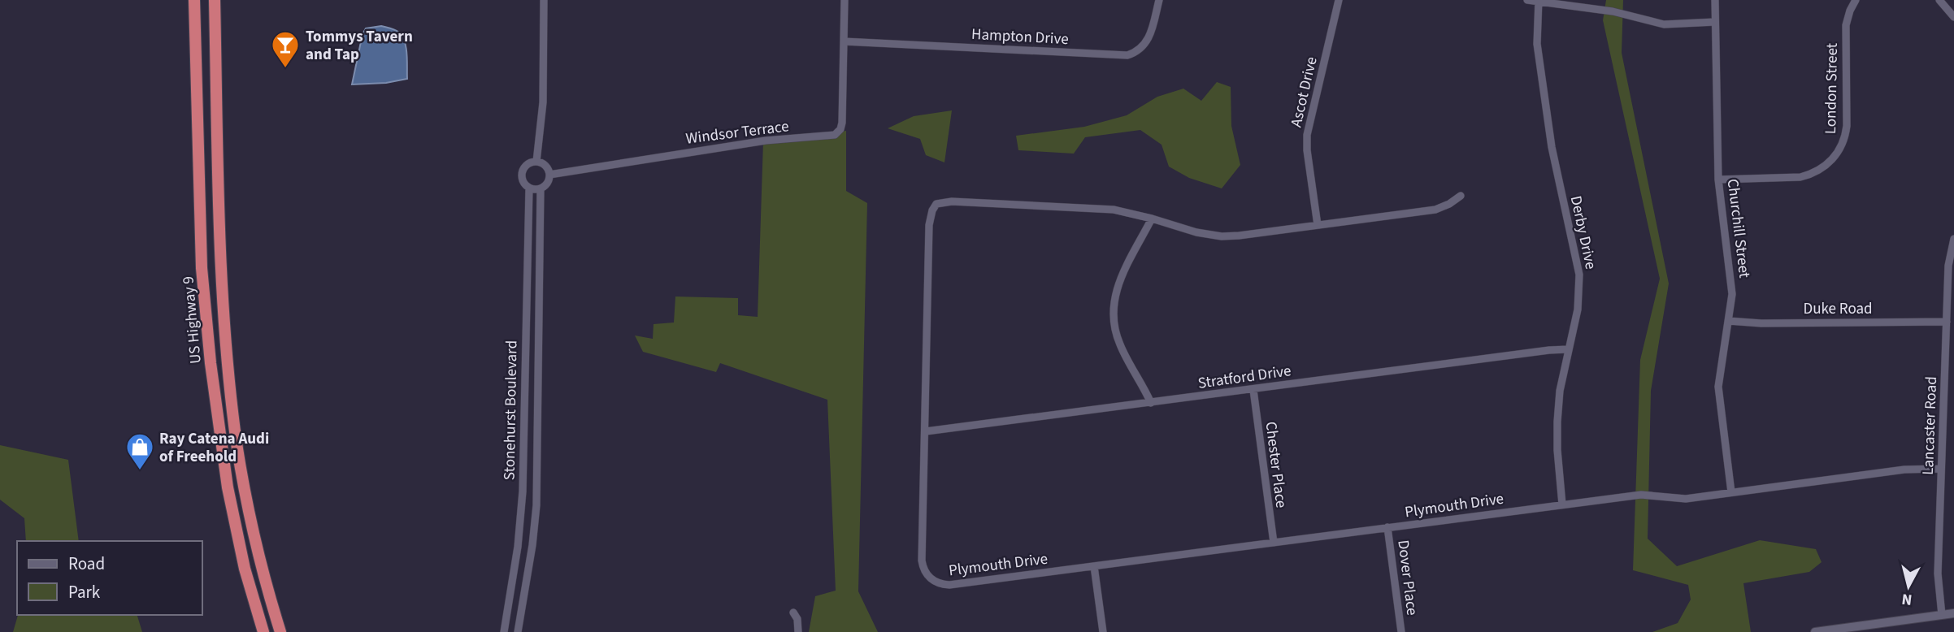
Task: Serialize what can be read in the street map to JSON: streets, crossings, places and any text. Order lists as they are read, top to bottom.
{
  "streets": {
    "highway": ["US Highway 9"],
    "street": [
      "Hampton Drive",
      "London Street",
      "Ascot Drive",
      "Windsor Terrace",
      "Churchill Street",
      "Derby Drive",
      "Duke Road",
      "Stratford Drive",
      "Stonehurst Boulevard",
      "Lancaster Road",
      "Chester Place",
      "Plymouth Drive",
      "Dover Place"
    ]
  },
  "crossings": [
    ["Hampton Drive", "Windsor Terrace"],
    ["London Street", "Churchill Street"],
    ["Ascot Drive", "Plymouth Drive"],
    ["Windsor Terrace", "Stonehurst Boulevard"],
    ["Churchill Street", "Duke Road"],
    ["Churchill Street", "Plymouth Drive"],
    ["Derby Drive", "Stratford Drive"],
    ["Derby Drive", "Plymouth Drive"],
    ["Duke Road", "Lancaster Road"],
    ["Stratford Drive", "Chester Place"],
    ["Stratford Drive", "Plymouth Drive"],
    ["Lancaster Road", "Plymouth Drive"],
    ["Chester Place", "Plymouth Drive"],
    ["Plymouth Drive", "Dover Place"]
  ],
  "places": {
    "bar": ["Tommys Tavern and Tap"],
    "shop": ["Ray Catena Audi of Freehold"]
  },
  "legend": ["Road", "Park"],
  "north": "bottom"
}
